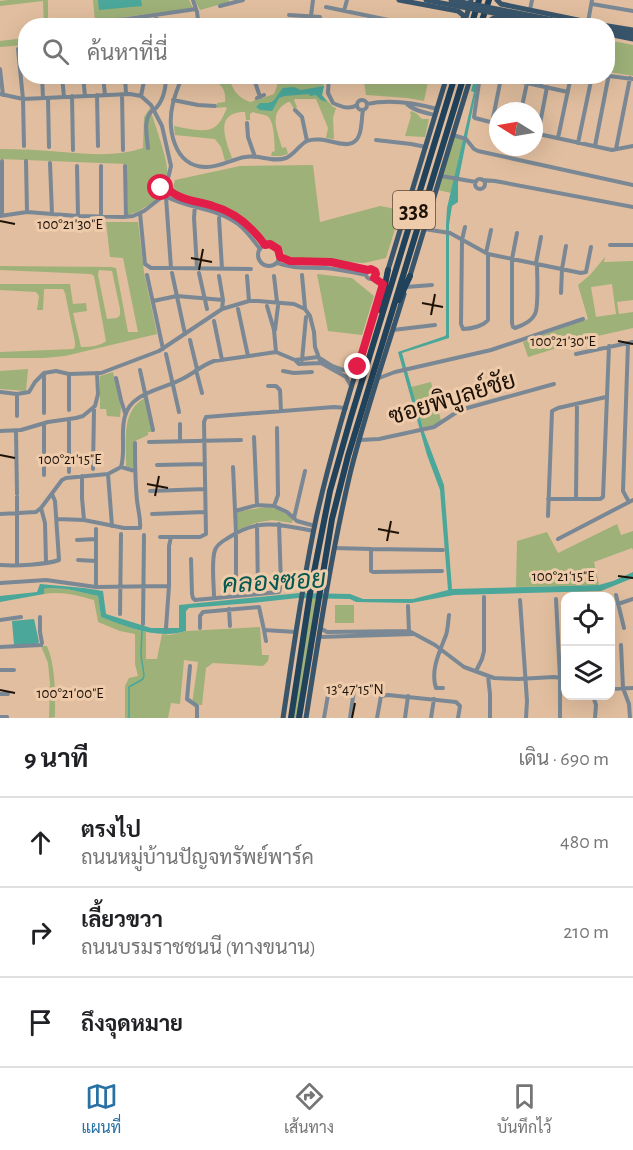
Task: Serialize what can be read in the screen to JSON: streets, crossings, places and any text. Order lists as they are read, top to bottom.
{
  "streets": {
    "highway": ["338"],
    "street": ["ซอยพิบูลย์ชัย"]
  },
  "crossings": [
    ["338", "ซอยพิบูลย์ชัย"]
  ],
  "water": ["คลองซอย"],
  "north": "left",
  "page": {
    "search": "ค้นหาที่นี่",
    "heading": ["9 นาที", "เดิน · 690 m"],
    "list": [
      ["ตรงไป", "ถนนหมู่บ้านปัญจทรัพย์พาร์ค", "480 m"],
      ["เลี้ยวขวา", "ถนนบรมราชชนนี (ทางขนาน)", "210 m"],
      "ถึงจุดหมาย"
    ],
    "nav": ["แผนที่", "เส้นทาง", "บันทึกไว้"]
  },
  "coordinates": [
    "100°21'30\"E",
    "100°21'15\"E",
    "13°47'15\"N",
    "100°21'00\"E"
  ]
}
